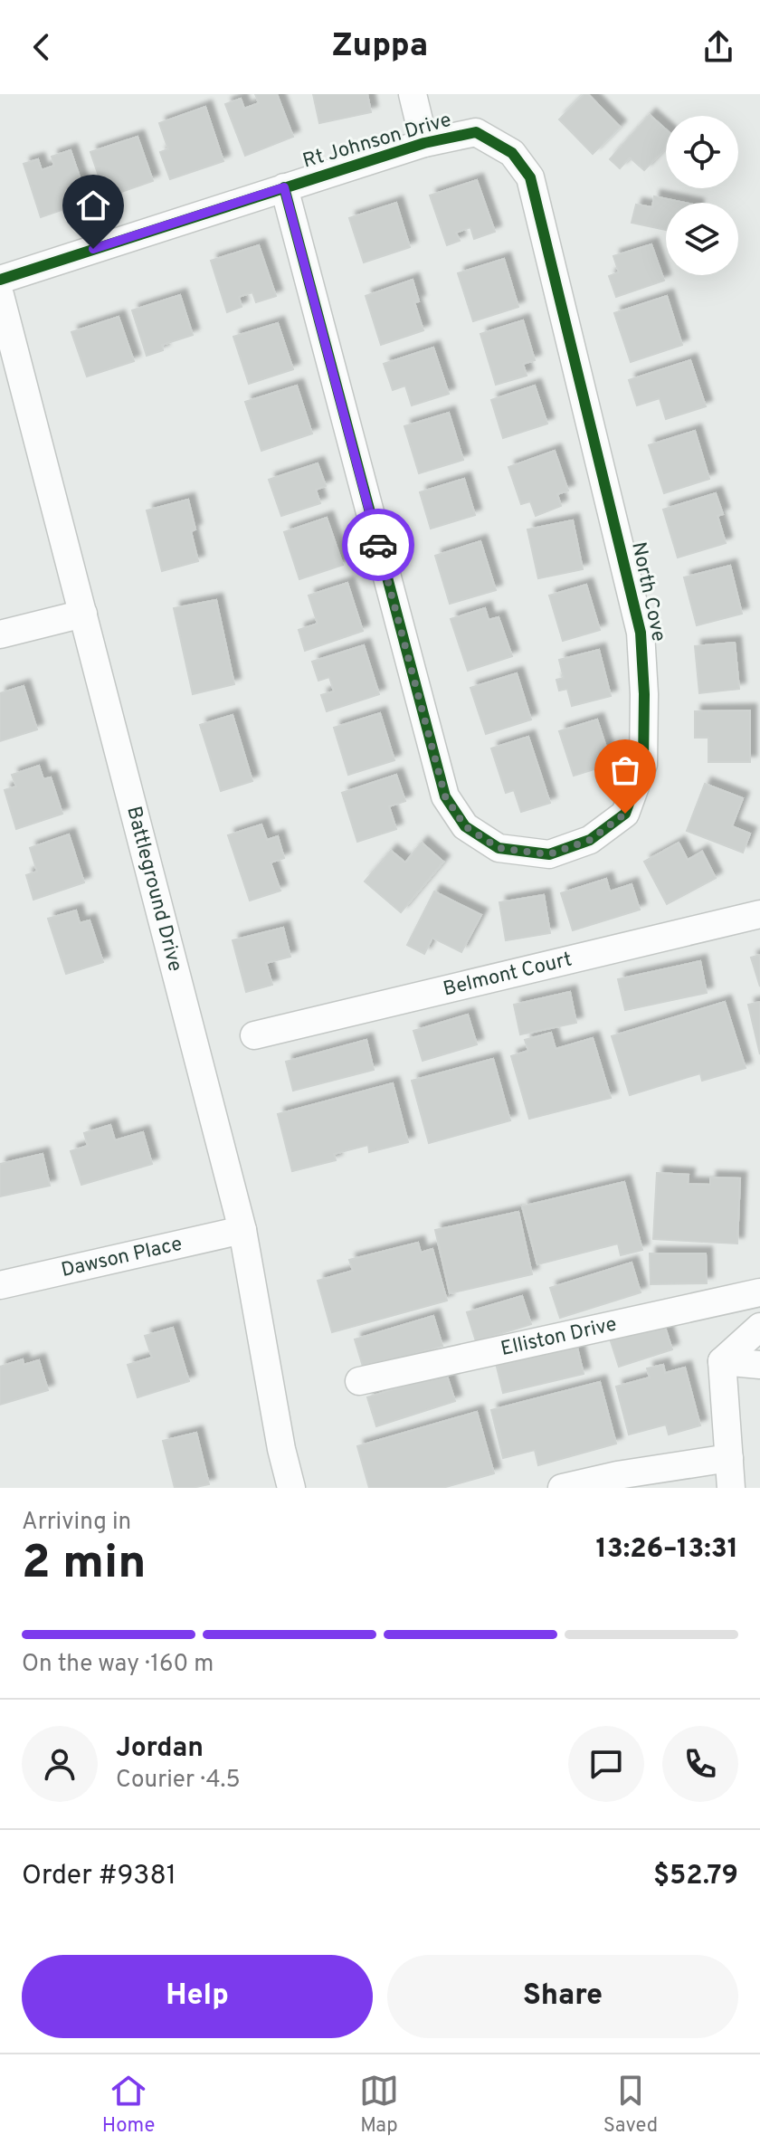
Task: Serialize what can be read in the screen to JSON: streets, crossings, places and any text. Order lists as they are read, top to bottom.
{
  "streets": {
    "street": [
      "Rt Johnson Drive",
      "North Cove",
      "Battleground Drive",
      "Belmont Court",
      "Dawson Place",
      "Elliston Drive"
    ]
  },
  "crossings": [
    ["Rt Johnson Drive", "North Cove"],
    ["Battleground Drive", "Dawson Place"]
  ],
  "page": {
    "header": "Zuppa",
    "heading": ["2 min", "Arriving in", "13:26–13:31"],
    "panel": [
      "Jordan",
      "Courier · 4.5",
      "Order #9381",
      "$52.79"
    ],
    "bar": "On the way · 160 m",
    "buttons": ["Help", "Share"],
    "tabs": ["Home", "Map", "Saved"]
  }
}
